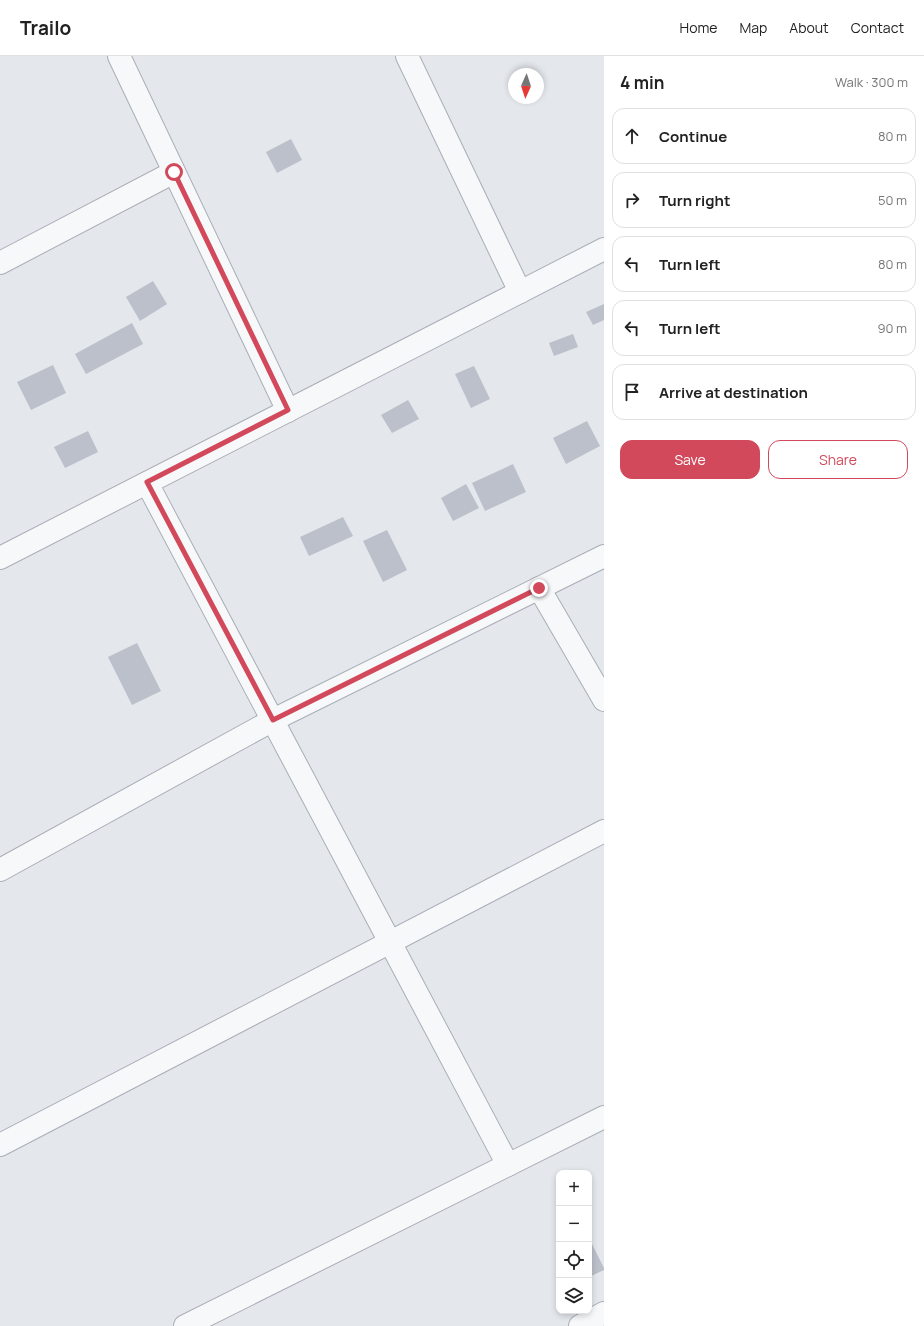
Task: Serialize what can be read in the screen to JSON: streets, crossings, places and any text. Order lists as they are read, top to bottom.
{
  "north": "bottom",
  "page": {
    "header": "Trailo",
    "nav": [
      "Home",
      "Map",
      "About",
      "Contact"
    ],
    "heading": ["4 min", "Walk · 300 m"],
    "list": [
      ["Continue", "80 m"],
      ["Turn right", "50 m"],
      ["Turn left", "80 m"],
      ["Turn left", "90 m"],
      "Arrive at destination"
    ],
    "buttons": ["Save", "Share"],
    "map_buttons": ["+", "−"]
  }
}
